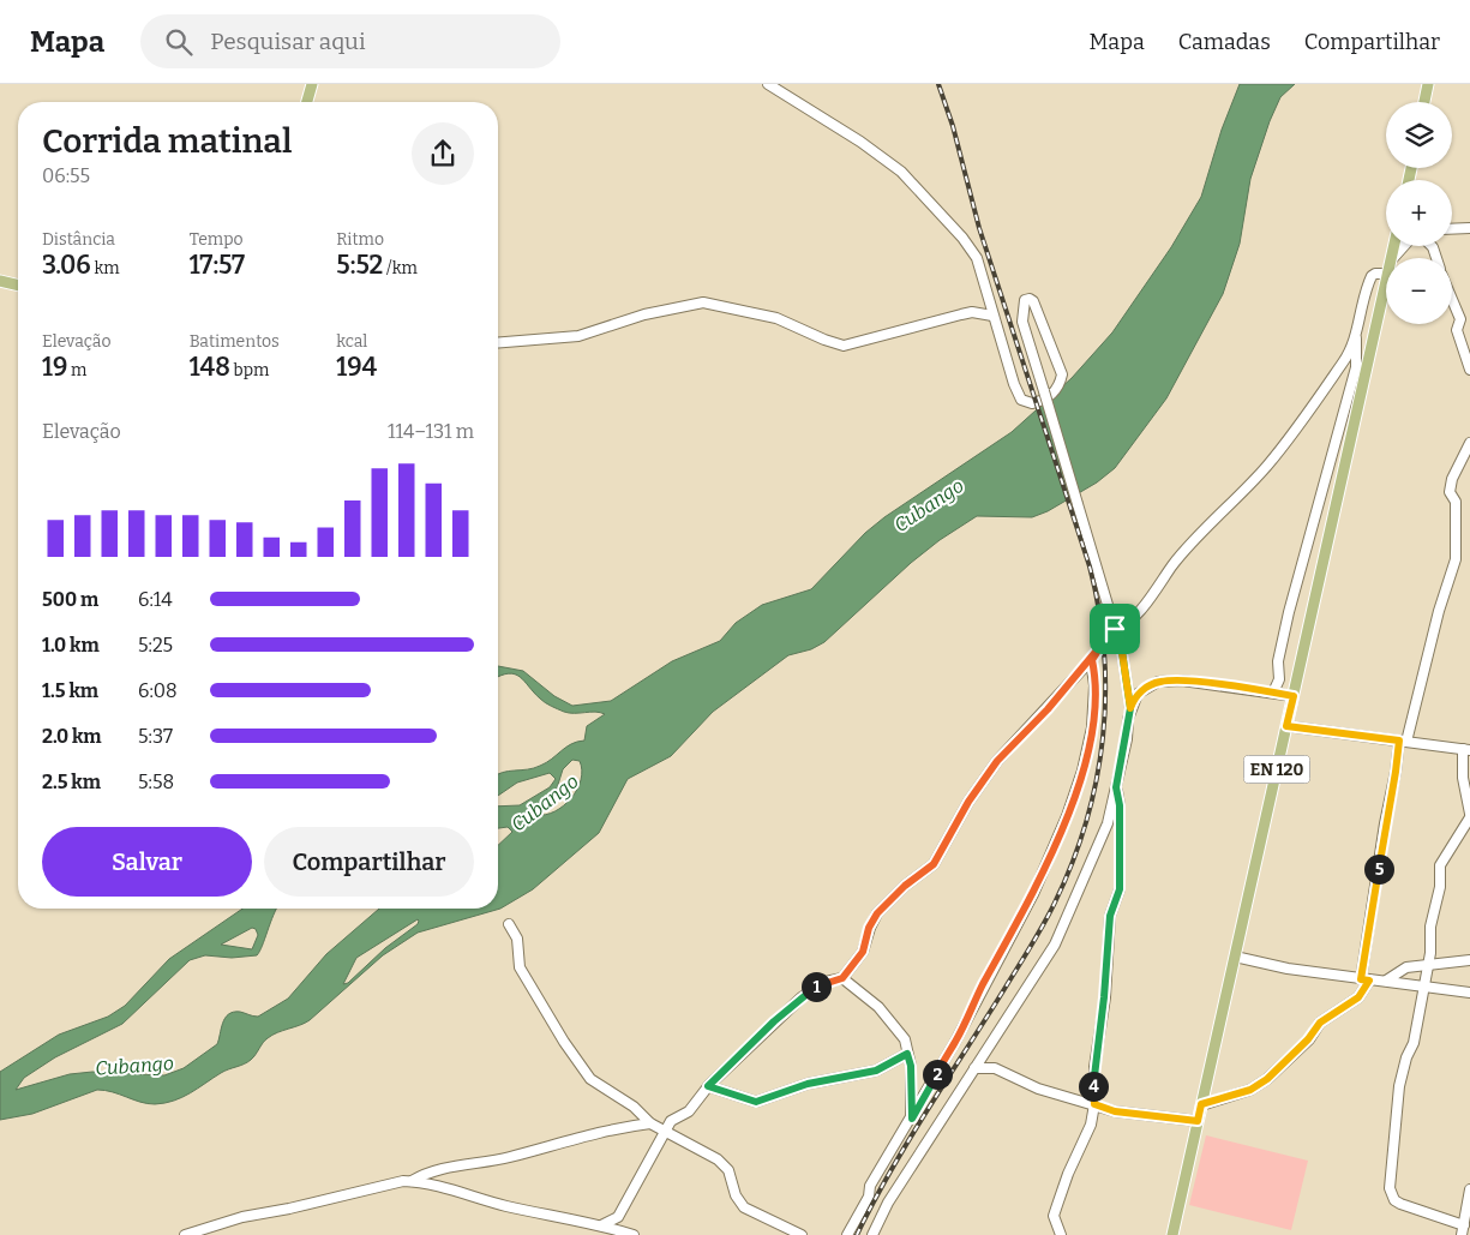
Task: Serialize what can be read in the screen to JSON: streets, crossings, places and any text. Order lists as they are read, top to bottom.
{
  "streets": {
    "main road": ["EN 120"]
  },
  "water": ["Cubango"],
  "page": {
    "header": "Mapa",
    "search": "Pesquisar aqui",
    "nav": ["Mapa", "Camadas", "Compartilhar"],
    "map_buttons": ["+", "−"],
    "heading": ["Corrida matinal", "06:55"],
    "stats": [
      ["Distância", "3.06 km"],
      ["Tempo", "17:57"],
      ["Ritmo", "5:52 /km"],
      ["Elevação", "19 m"],
      ["Batimentos", "148 bpm"],
      ["kcal", "194"]
    ],
    "chart": ["Elevação", "114–131 m"],
    "list": [
      {
        "name": "500 m",
        "note": "6:14"
      },
      {
        "name": "1.0 km",
        "note": "5:25"
      },
      {
        "name": "1.5 km",
        "note": "6:08"
      },
      {
        "name": "2.0 km",
        "note": "5:37"
      },
      {
        "name": "2.5 km",
        "note": "5:58"
      }
    ],
    "buttons": ["Salvar", "Compartilhar"],
    "pins": [
      "5",
      "1",
      "2",
      "4"
    ]
  }
}
